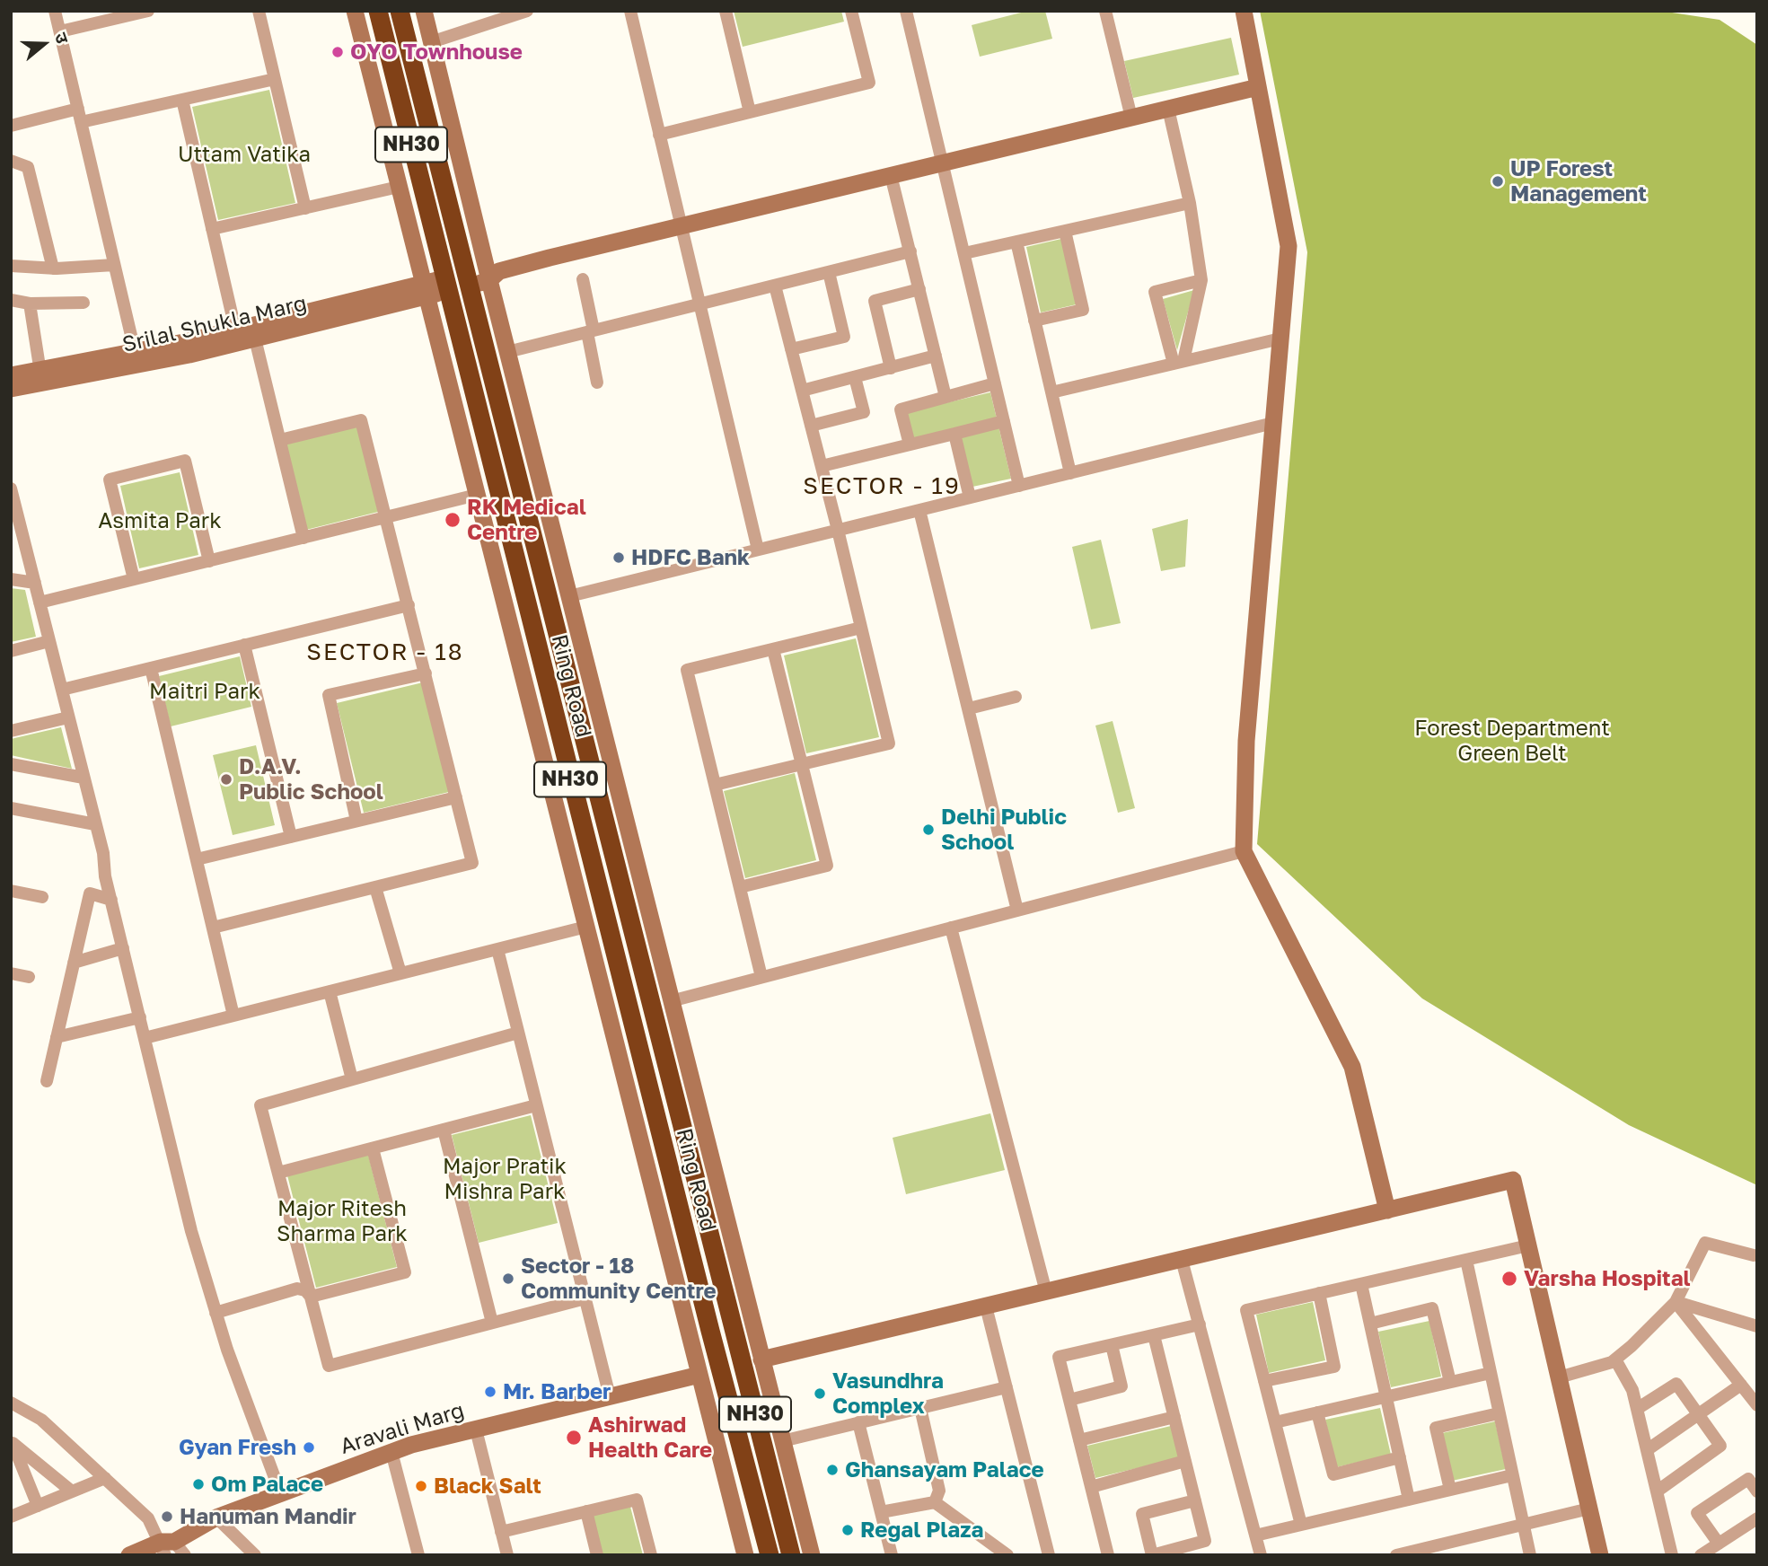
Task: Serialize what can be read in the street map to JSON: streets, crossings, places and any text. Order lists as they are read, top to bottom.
{
  "streets": {
    "highway": ["NH30", "Ring Road"],
    "street": ["Srilal Shukla Marg", "Aravali Marg"]
  },
  "crossings": [
    ["Srilal Shukla Marg", "Ring Road"]
  ],
  "districts": ["SECTOR - 19", "SECTOR - 18"],
  "parks": [
    "Uttam Vatika",
    "Asmita Park",
    "Maitri Park",
    "Forest Department Green Belt",
    "Major Pratik Mishra Park",
    "Major Ritesh Sharma Park"
  ],
  "places": [
    "OYO Townhouse",
    "UP Forest Management",
    "RK Medical Centre",
    "HDFC Bank",
    "D.A.V. Public School",
    "Delhi Public School",
    "Sector - 18 Community Centre",
    "Varsha Hospital",
    "Mr. Barber",
    "Vasundhra Complex",
    "Ashirwad Health Care",
    "Gyan Fresh",
    "Ghansayam Palace",
    "Om Palace",
    "Black Salt",
    "Hanuman Mandir",
    "Regal Plaza"
  ],
  "north": "right"
}
